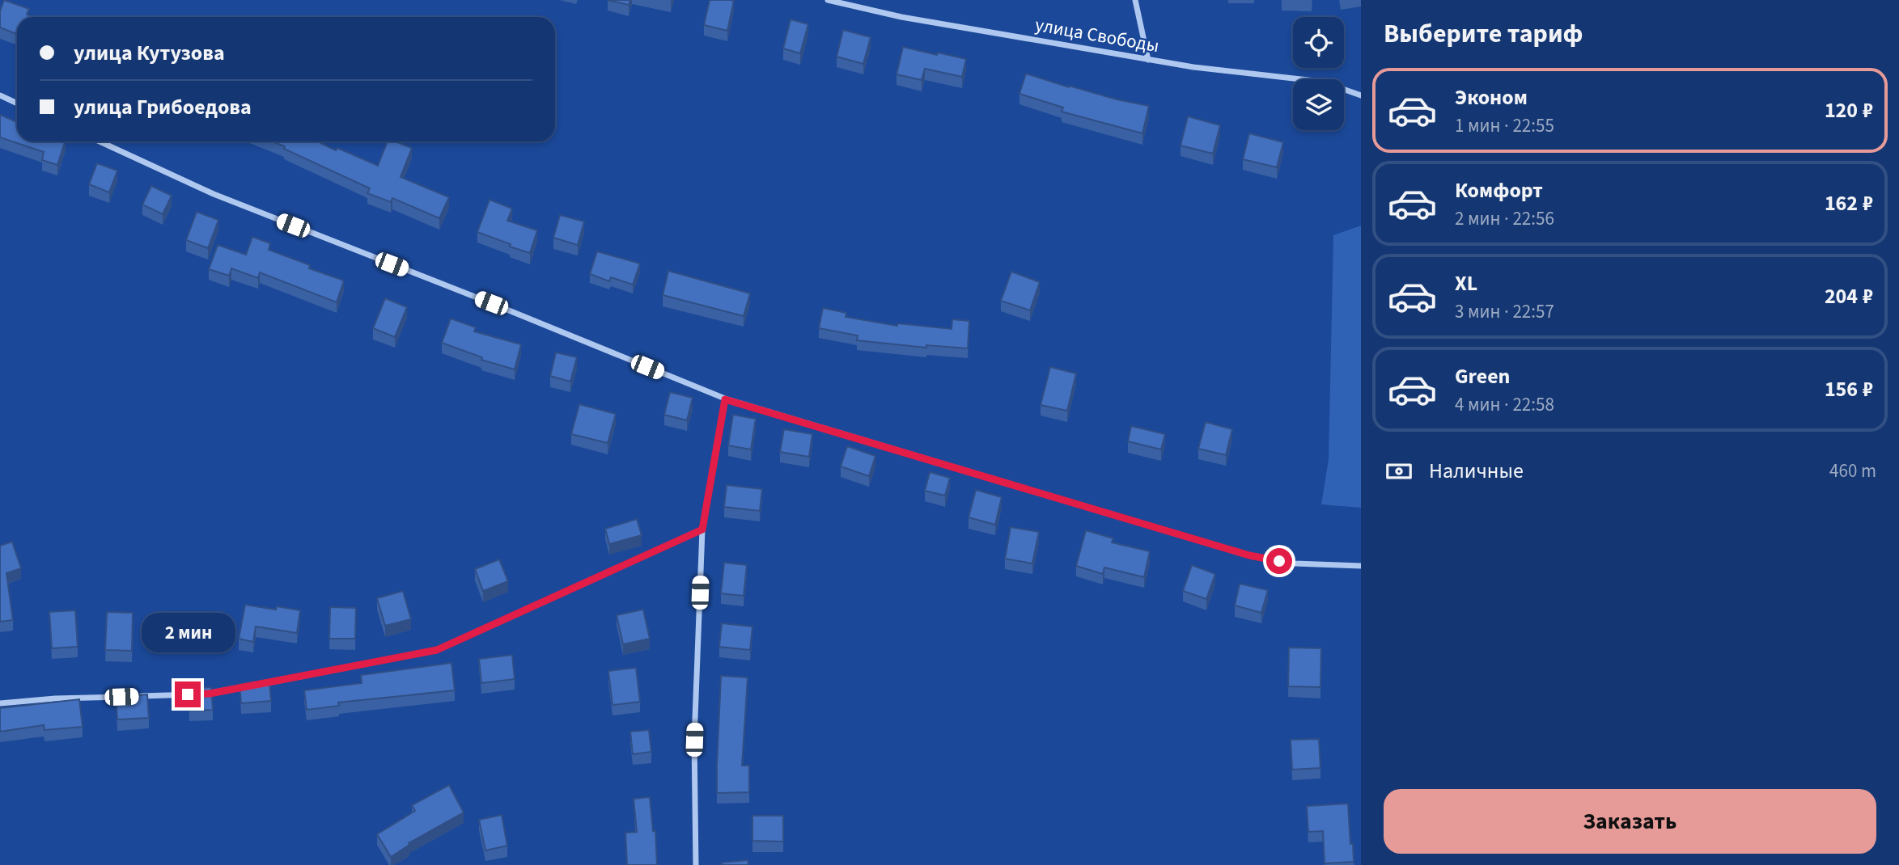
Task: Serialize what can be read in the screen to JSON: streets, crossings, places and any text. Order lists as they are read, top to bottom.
{
  "streets": {
    "street": ["улица Свободы"]
  },
  "page": {
    "heading": "Выберите тариф",
    "banner": ["улица Кутузова", "улица Грибоедова"],
    "list": [
      {
        "name": "Эконом",
        "note": "1 мин · 22:55",
        "value": "120 ₽"
      },
      {
        "name": "Комфорт",
        "note": "2 мин · 22:56",
        "value": "162 ₽"
      },
      {
        "name": "XL",
        "note": "3 мин · 22:57",
        "value": "204 ₽"
      },
      {
        "name": "Green",
        "note": "4 мин · 22:58",
        "value": "156 ₽"
      }
    ],
    "pay": ["Наличные", "460 m"],
    "bubble": "2 мин",
    "buttons": "Заказать"
  }
}
